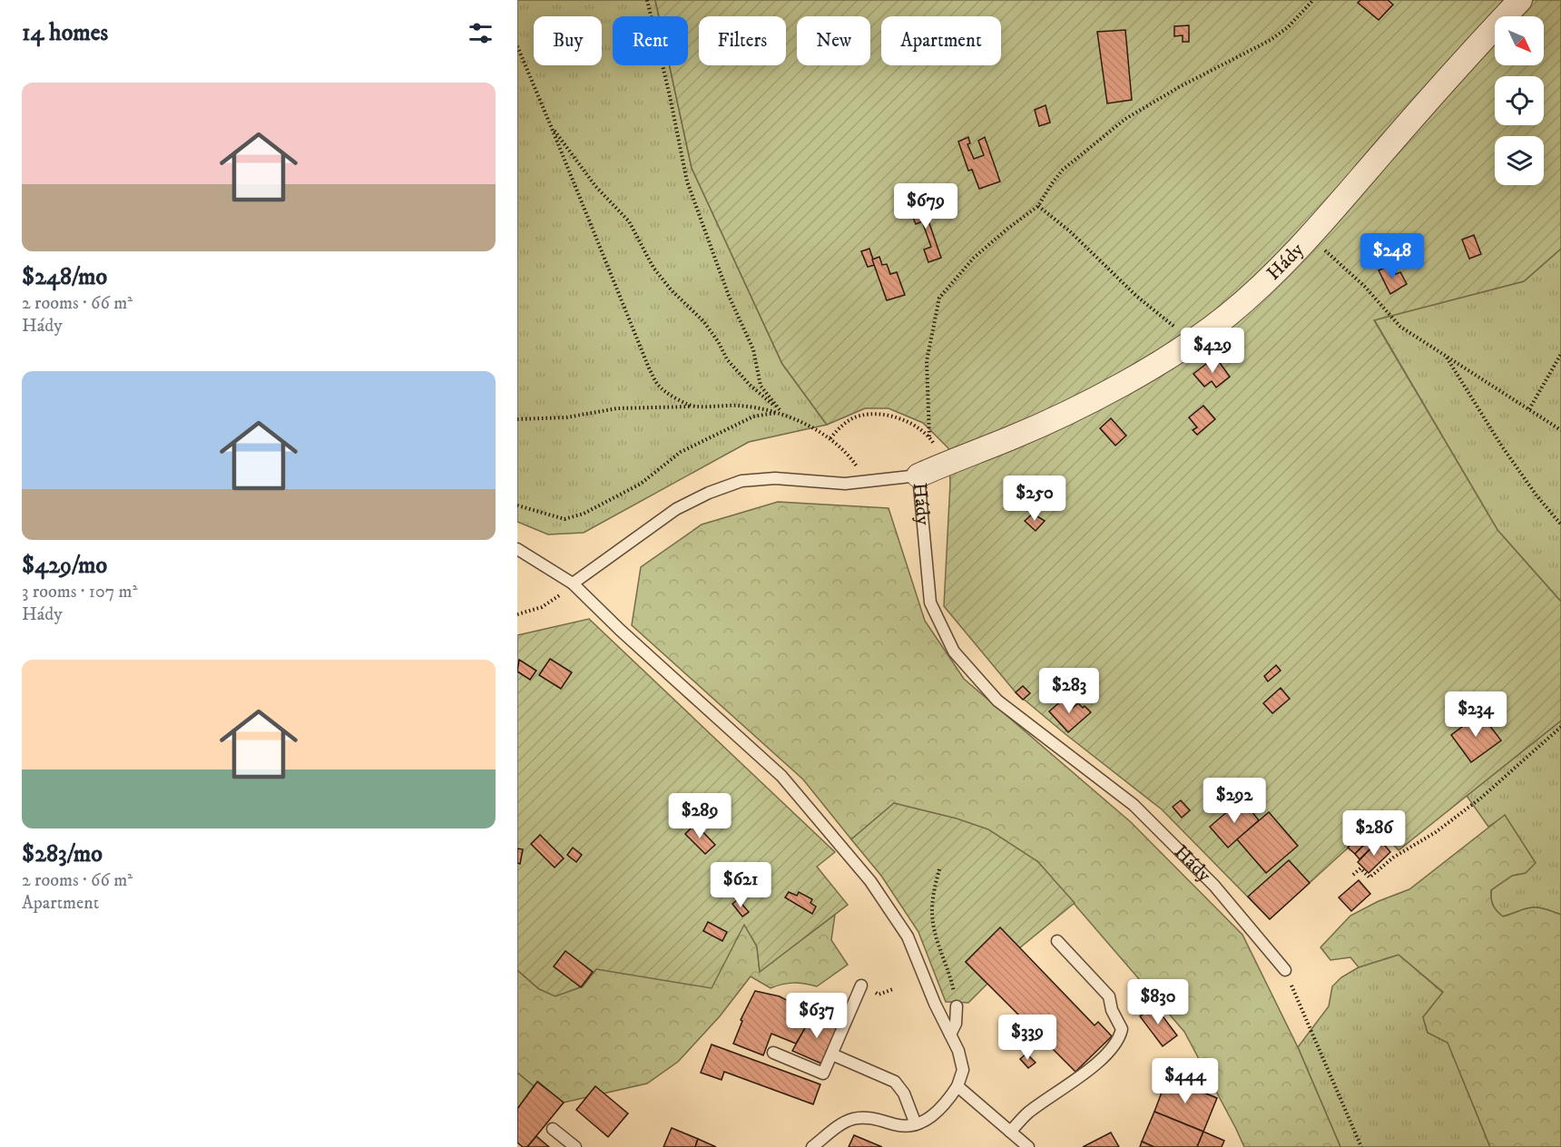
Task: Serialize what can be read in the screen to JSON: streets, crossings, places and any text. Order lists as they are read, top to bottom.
{
  "streets": {
    "street": ["Hády"]
  },
  "north": "bottom right",
  "page": {
    "heading": "14 homes",
    "chip": [
      "Buy",
      "Rent",
      "Filters",
      "New",
      "Apartment"
    ],
    "list": [
      {
        "name": "$248/mo",
        "note": "2 rooms · 66 m² · Hády"
      },
      {
        "name": "$429/mo",
        "note": "3 rooms · 107 m² · Hády"
      },
      {
        "name": "$283/mo",
        "note": "2 rooms · 66 m² · Apartment"
      }
    ],
    "price": [
      "$679",
      "$248",
      "$429",
      "$250",
      "$283",
      "$234",
      "$292",
      "$289",
      "$286",
      "$621",
      "$830",
      "$637",
      "$339",
      "$444"
    ]
  }
}
